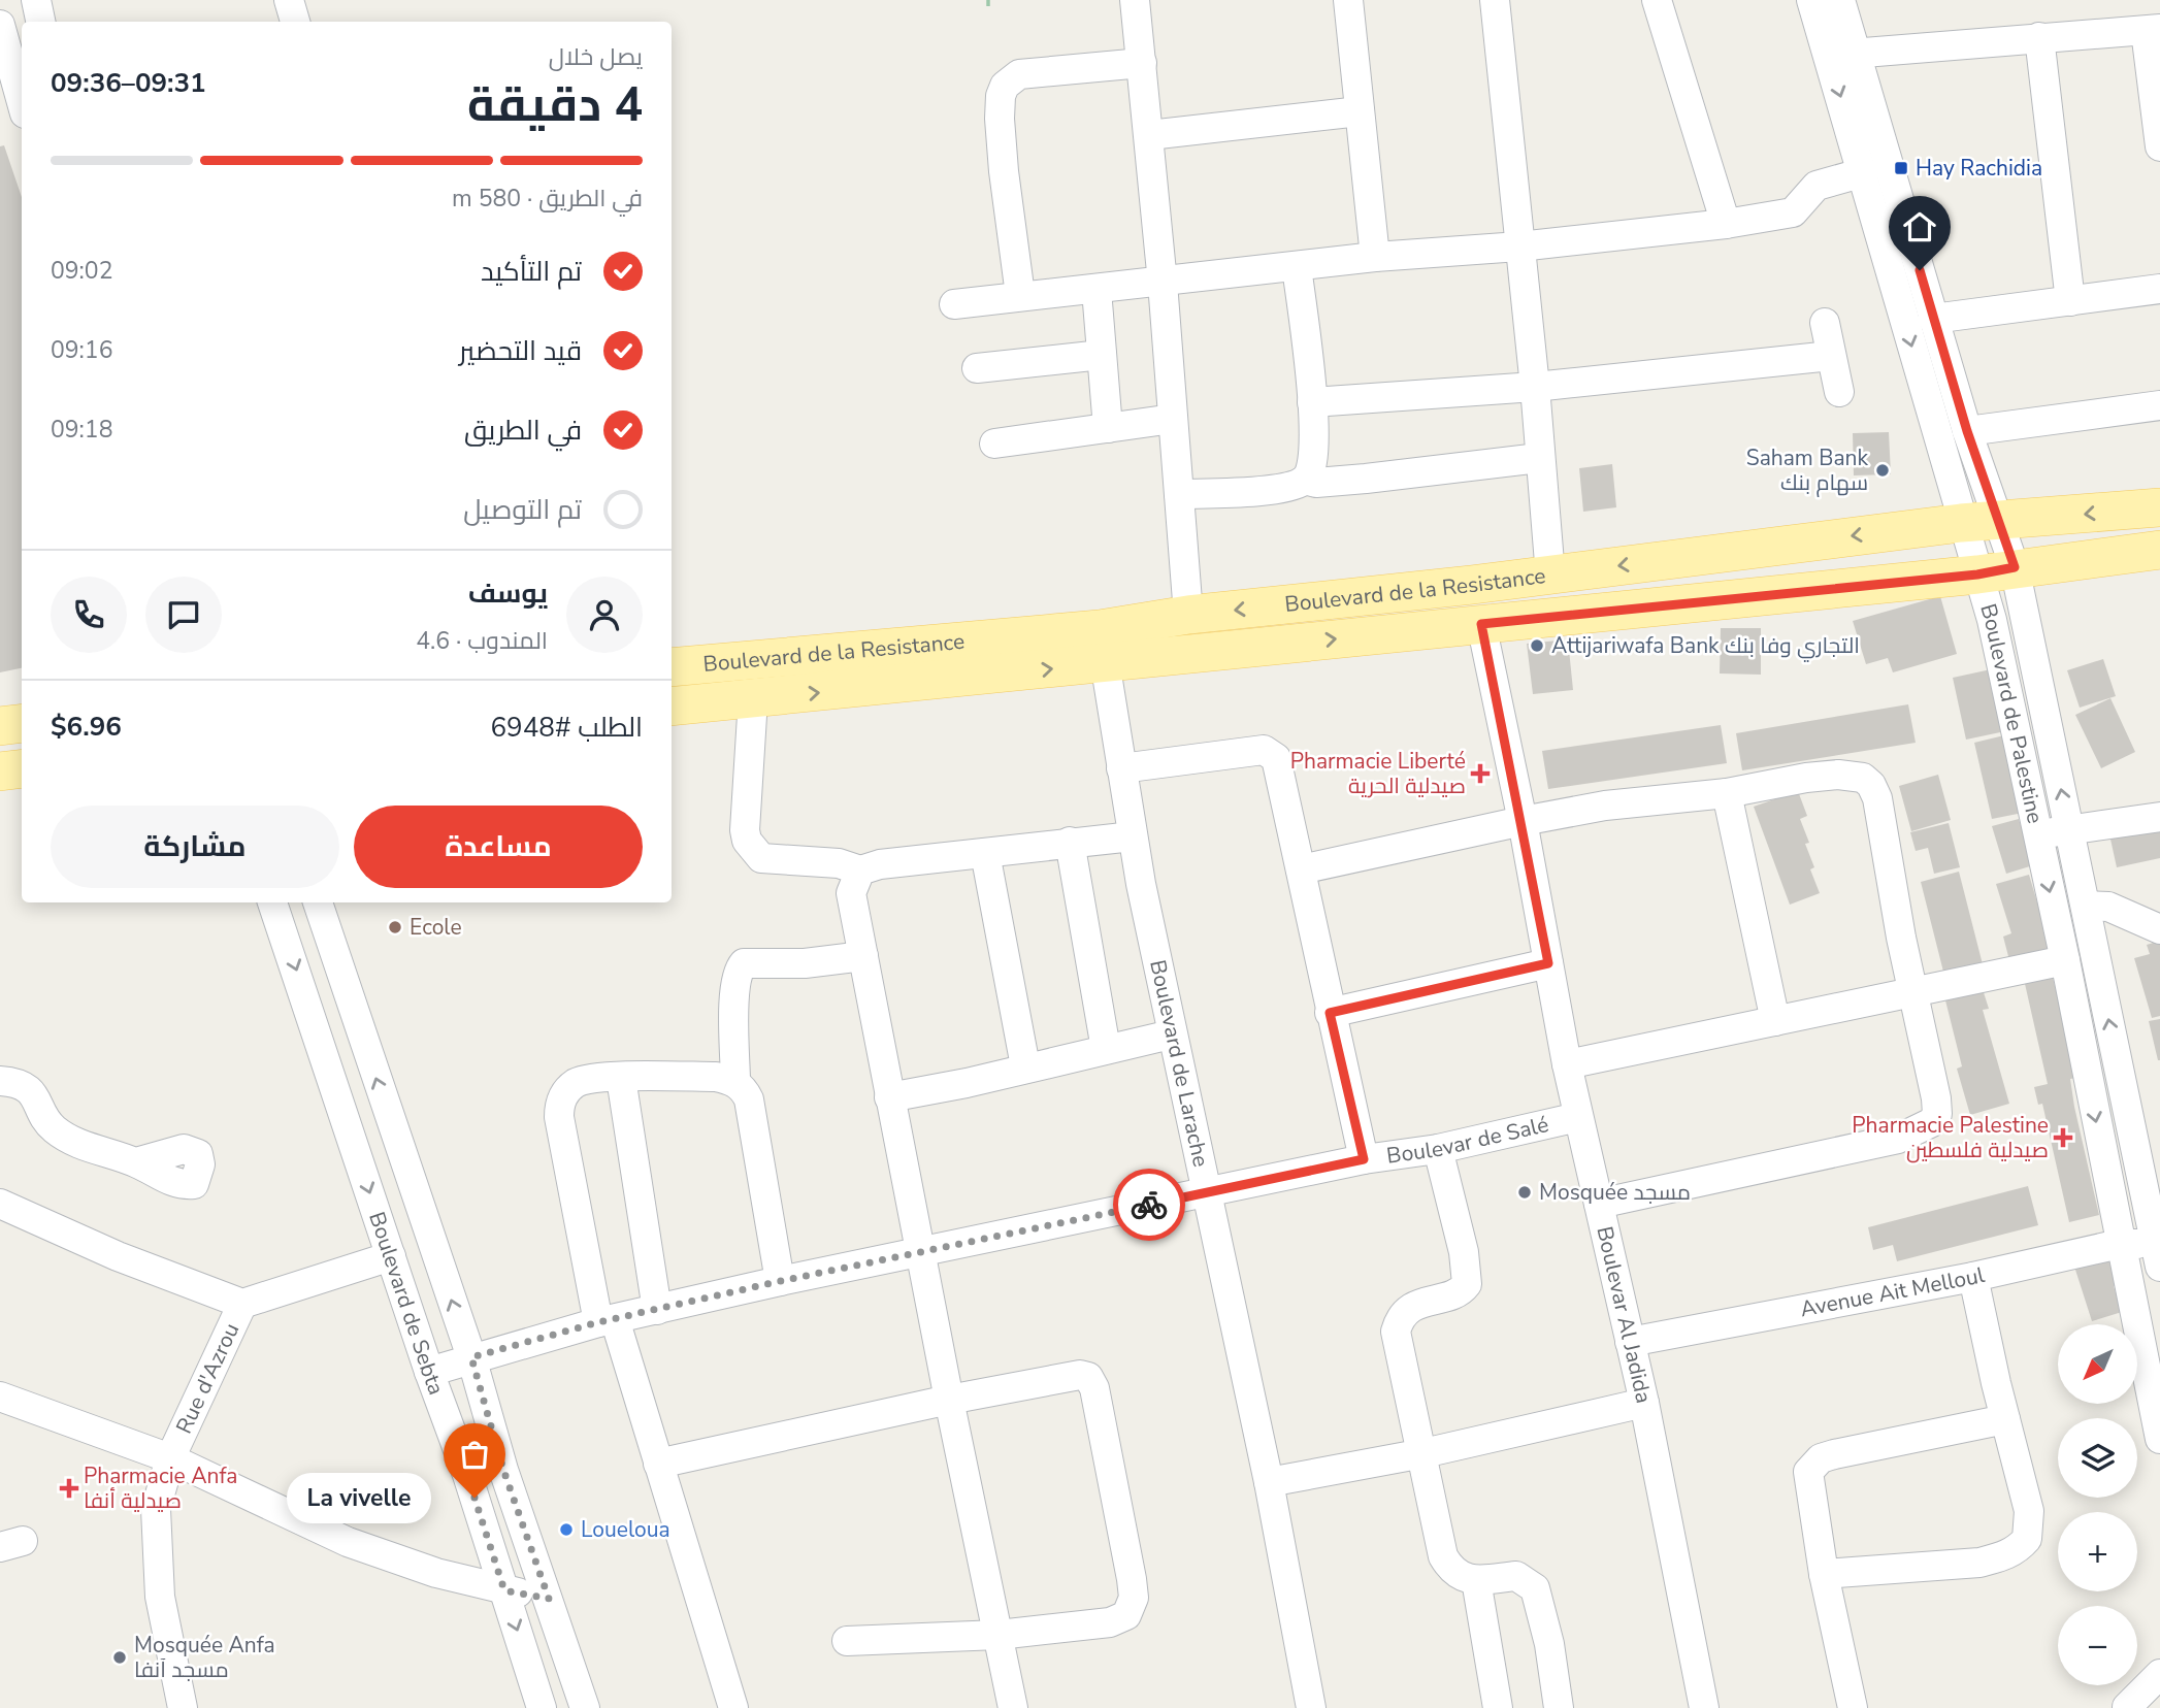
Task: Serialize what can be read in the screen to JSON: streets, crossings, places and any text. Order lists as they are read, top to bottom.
{
  "streets": {
    "main road": ["Boulevard de la Resistance"],
    "street": [
      "Boulevard de Palestine",
      "Boulevard de Larache",
      "Boulevar de Salé",
      "Avenue Ait Melloul",
      "Boulevard de Sebta",
      "Boulevar Al Jadida",
      "Rue d'Azrou"
    ]
  },
  "crossings": [
    ["Boulevard de la Resistance", "Boulevard de Palestine"],
    ["Boulevard de la Resistance", "Boulevard de Larache"],
    ["Boulevard de la Resistance", "Boulevar Al Jadida"],
    ["Boulevard de Palestine", "Avenue Ait Melloul"],
    ["Boulevard de Larache", "Boulevar de Salé"],
    ["Boulevar de Salé", "Boulevard de Sebta"],
    ["Boulevar de Salé", "Boulevar Al Jadida"],
    ["Avenue Ait Melloul", "Boulevar Al Jadida"]
  ],
  "places": {
    "transit": ["Hay Rachidia"],
    "other": [
      "Saham Bank سهام بنك",
      "Attijariwafa Bank التجاري وفا بنك",
      "Ecole",
      "Mosquée مسجد",
      "La vivelle",
      "Loueloua",
      "Mosquée Anfa مسجد آنفا"
    ],
    "health": ["Pharmacie Liberté صيدلية الحرية", "Pharmacie Palestine صيدلية فلسطين", "Pharmacie Anfa صيدلية أنفا"]
  },
  "north": "bottom left",
  "page": {
    "heading": ["4 دقيقة", "يصل خلال", "09:31–09:36"],
    "panel": [
      "يوسف",
      "المندوب · 4.6",
      "الطلب #6948",
      "$6.96"
    ],
    "bar": "في الطريق · 580 m",
    "list": [
      ["تم التأكيد", "09:02"],
      ["قيد التحضير", "09:16"],
      ["في الطريق", "09:18"],
      "تم التوصيل"
    ],
    "buttons": ["مساعدة", "مشاركة"],
    "map_buttons": ["+", "−"],
    "bubble": "La vivelle"
  }
}
